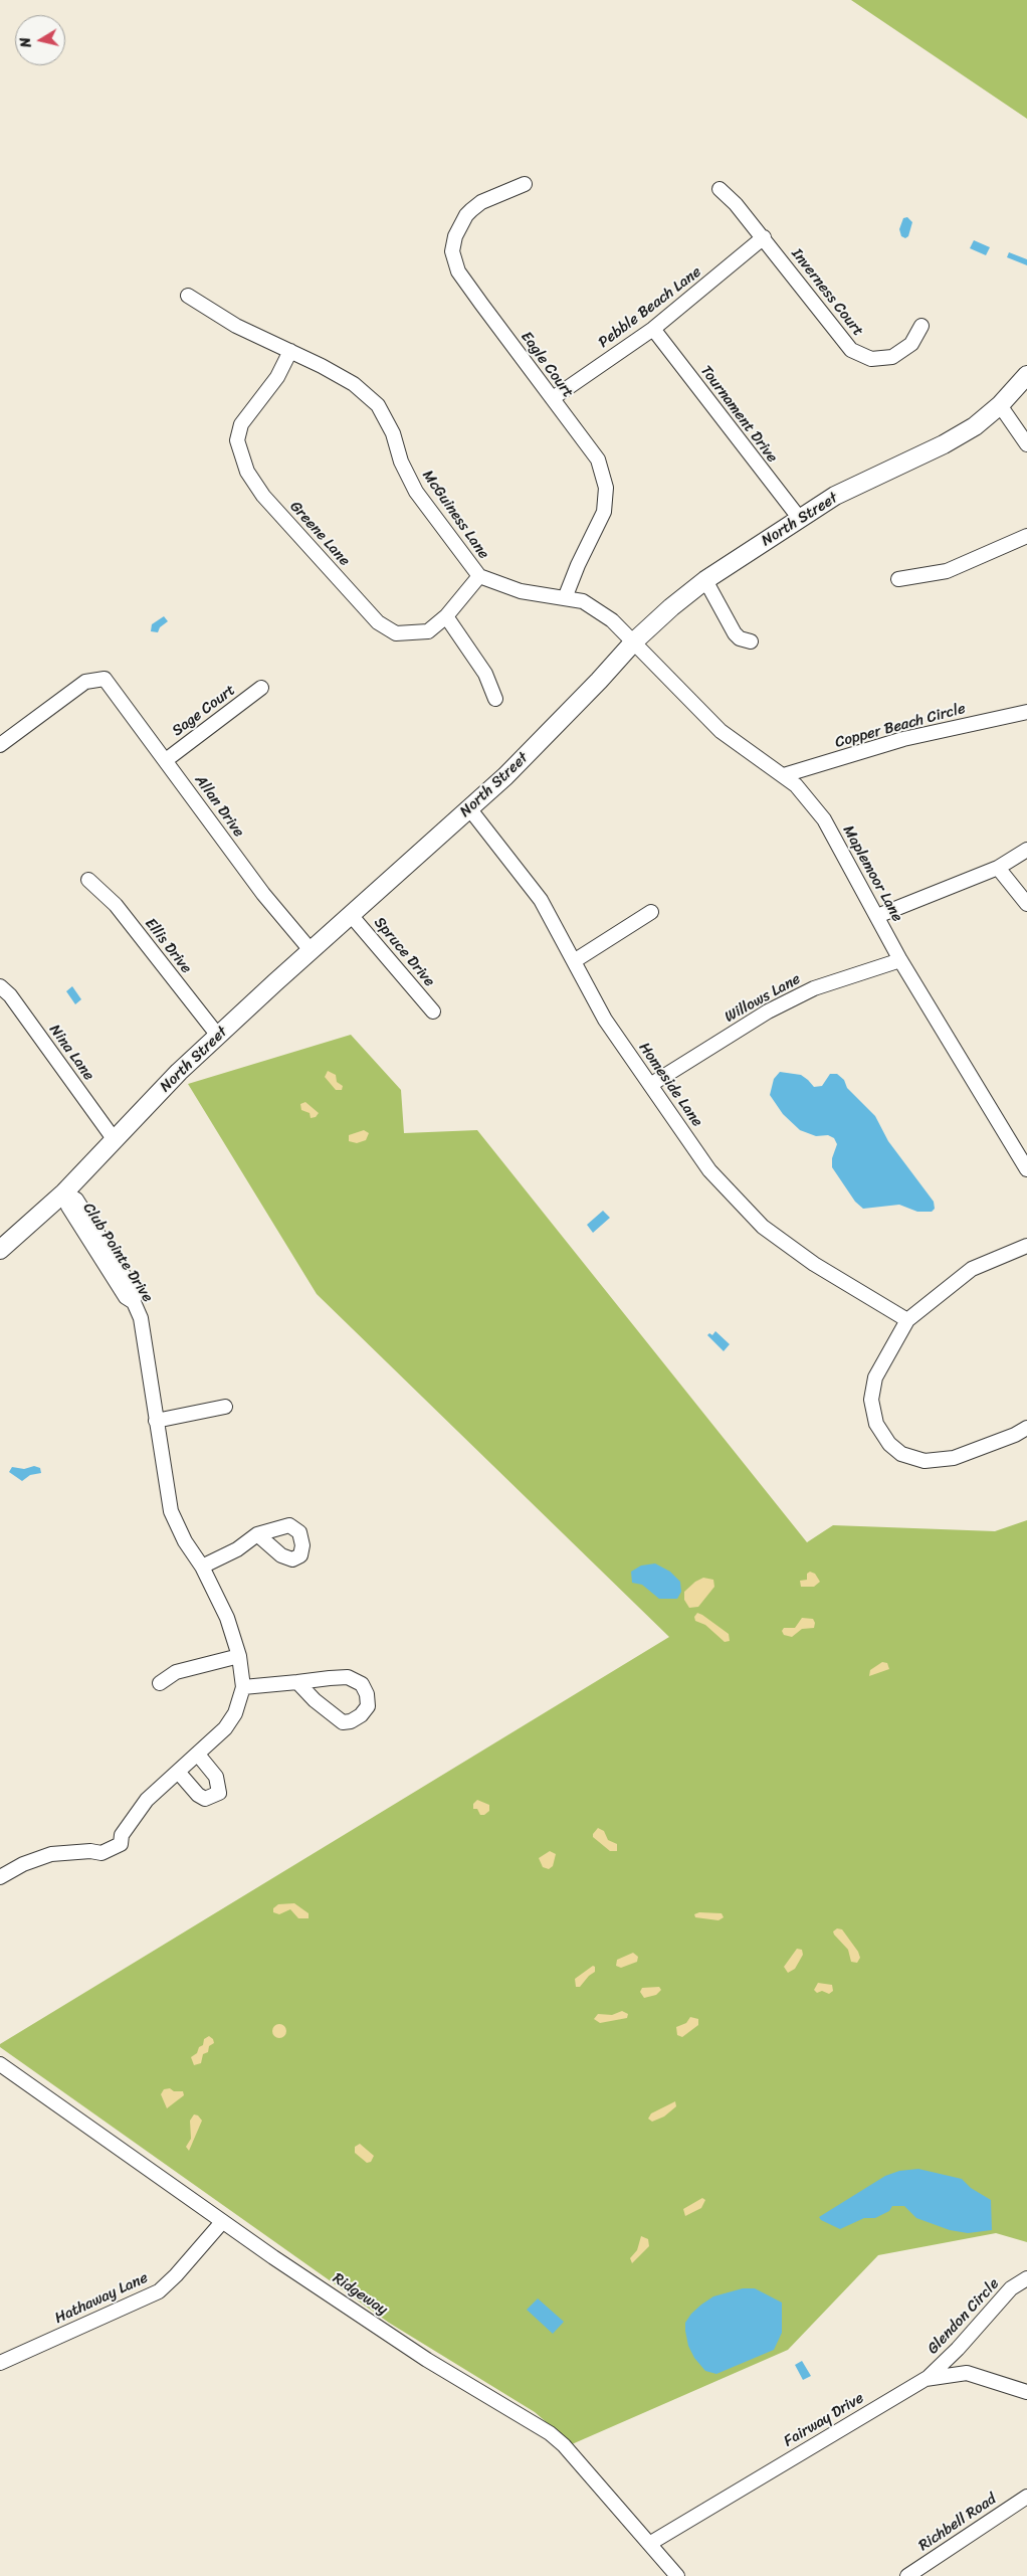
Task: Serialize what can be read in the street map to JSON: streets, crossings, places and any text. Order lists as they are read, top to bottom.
{
  "streets": {
    "main road": ["North Street"],
    "street": [
      "Inverness Court",
      "Pebble Beach Lane",
      "Eagle Court",
      "Tournament Drive",
      "McGuiness Lane",
      "Greene Lane",
      "Sage Court",
      "Copper Beach Circle",
      "Allan Drive",
      "Maplemoor Lane",
      "Ellis Drive",
      "Spruce Drive",
      "Willows Lane",
      "Nina Lane",
      "Homeside Lane",
      "Club Pointe Drive",
      "Ridgeway",
      "Hathaway Lane",
      "Glendon Circle",
      "Fairway Drive",
      "Richbell Road"
    ]
  },
  "crossings": [
    ["Inverness Court", "Pebble Beach Lane"],
    ["Pebble Beach Lane", "Eagle Court"],
    ["Pebble Beach Lane", "Tournament Drive"],
    ["Eagle Court", "McGuiness Lane"],
    ["Tournament Drive", "North Street"],
    ["McGuiness Lane", "North Street"],
    ["McGuiness Lane", "Greene Lane"],
    ["McGuiness Lane", "Maplemoor Lane"],
    ["North Street", "Allan Drive"],
    ["North Street", "Maplemoor Lane"],
    ["North Street", "Ellis Drive"],
    ["North Street", "Spruce Drive"],
    ["North Street", "Nina Lane"],
    ["North Street", "Homeside Lane"],
    ["North Street", "Club Pointe Drive"],
    ["Sage Court", "Allan Drive"],
    ["Copper Beach Circle", "Maplemoor Lane"],
    ["Maplemoor Lane", "Willows Lane"],
    ["Willows Lane", "Homeside Lane"],
    ["Ridgeway", "Hathaway Lane"],
    ["Ridgeway", "Fairway Drive"],
    ["Glendon Circle", "Fairway Drive"]
  ],
  "north": "left"
}
